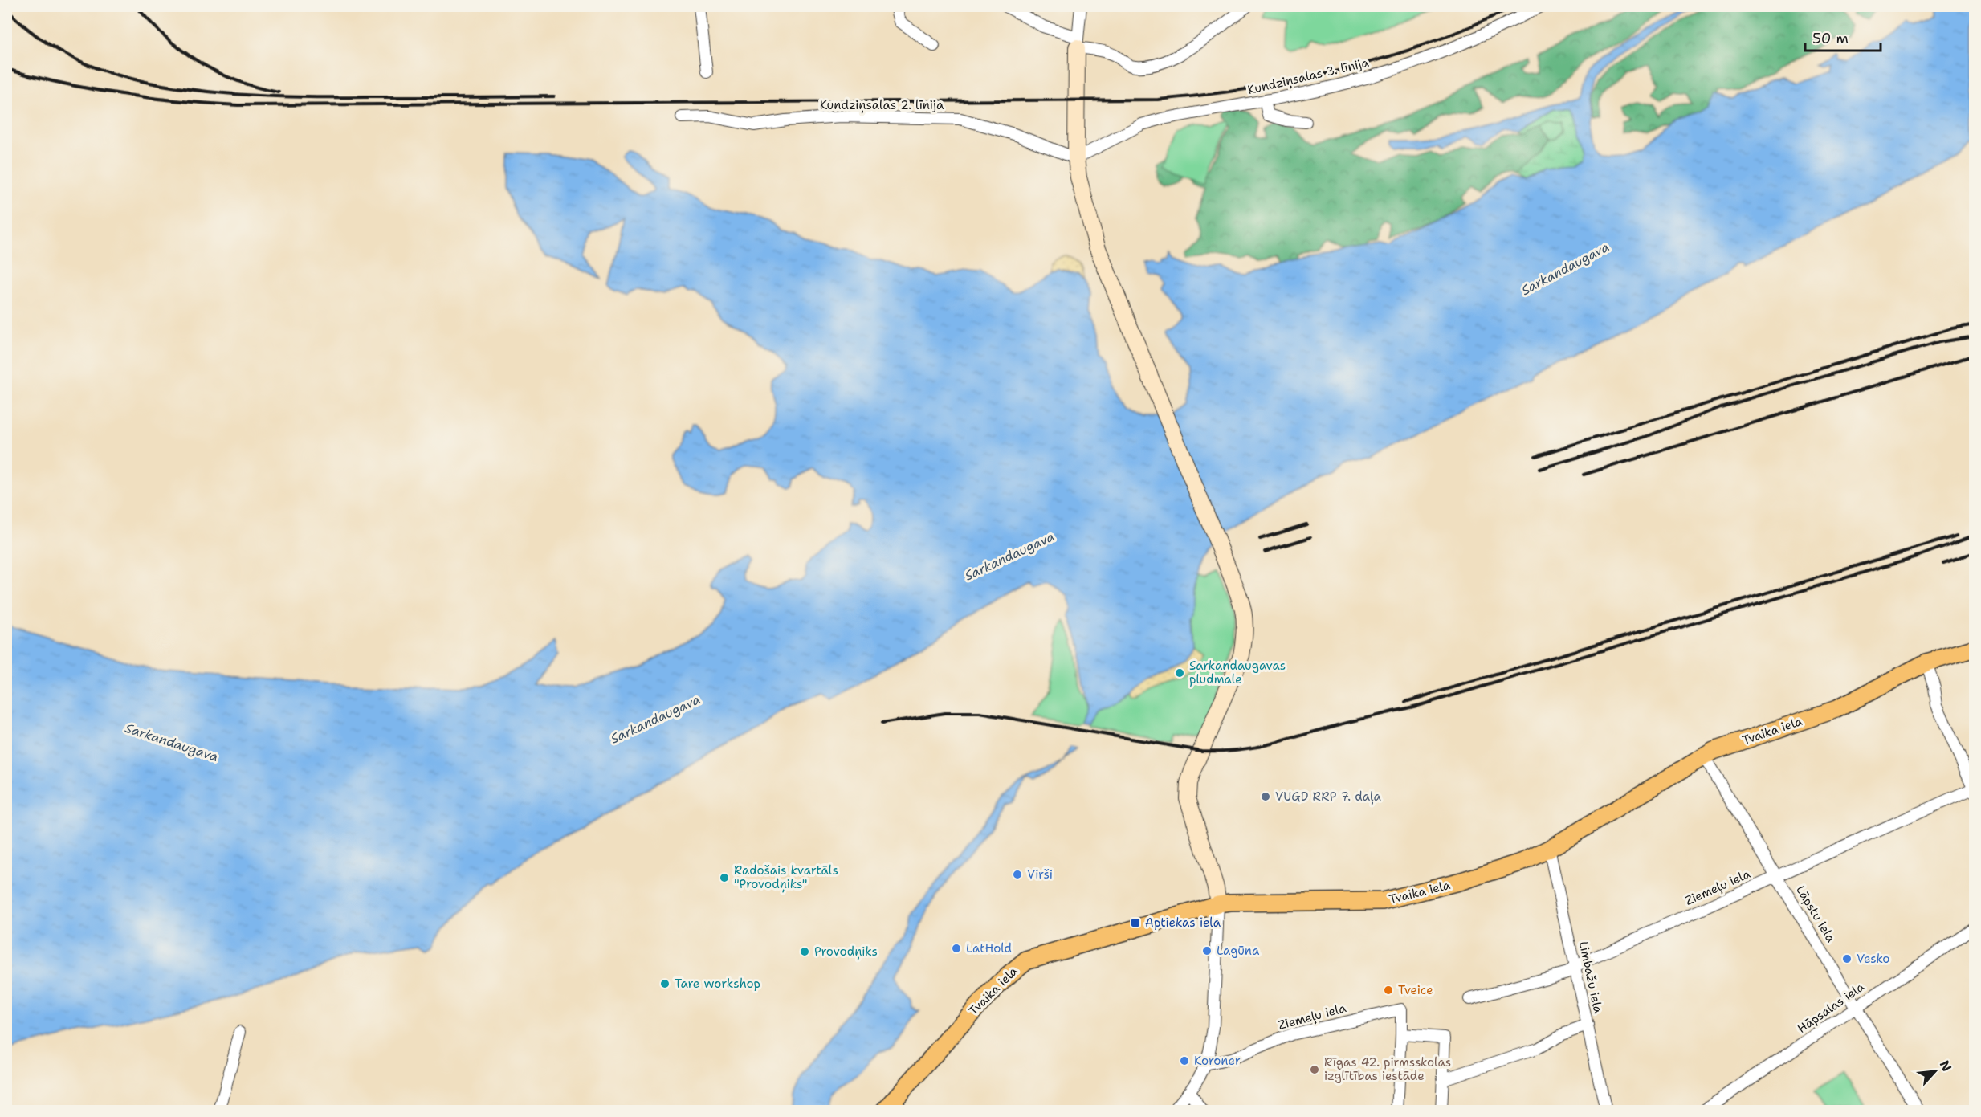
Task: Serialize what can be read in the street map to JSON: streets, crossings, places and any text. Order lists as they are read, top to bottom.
{
  "streets": {
    "main road": ["Tvaika iela"],
    "street": [
      "Kundziņsalas 3. līnija",
      "Kundziņsalas 2. līnija",
      "Ziemeļu iela",
      "Lāpstu iela",
      "Limbažu iela",
      "Hāpsalas iela"
    ]
  },
  "crossings": [
    ["Kundziņsalas 3. līnija", "Kundziņsalas 2. līnija"],
    ["Tvaika iela", "Lāpstu iela"],
    ["Tvaika iela", "Limbažu iela"],
    ["Ziemeļu iela", "Lāpstu iela"],
    ["Ziemeļu iela", "Limbažu iela"],
    ["Lāpstu iela", "Hāpsalas iela"]
  ],
  "water": ["Sarkandaugava"],
  "places": {
    "other": [
      "Sarkandaugavas pludmale",
      "VUGD RRP 7. daļa",
      "Virši",
      "Radošais kvartāls \"Provodņiks\"",
      "LatHold",
      "Lagūna",
      "Provodņiks",
      "Vesko",
      "Tare workshop",
      "Tveice",
      "Koroner",
      "Rīgas 42. pirmsskolas izglītības iestāde"
    ],
    "transit": ["Aptiekas iela"]
  },
  "scale_bar": "50 m",
  "north": "top right"
}
